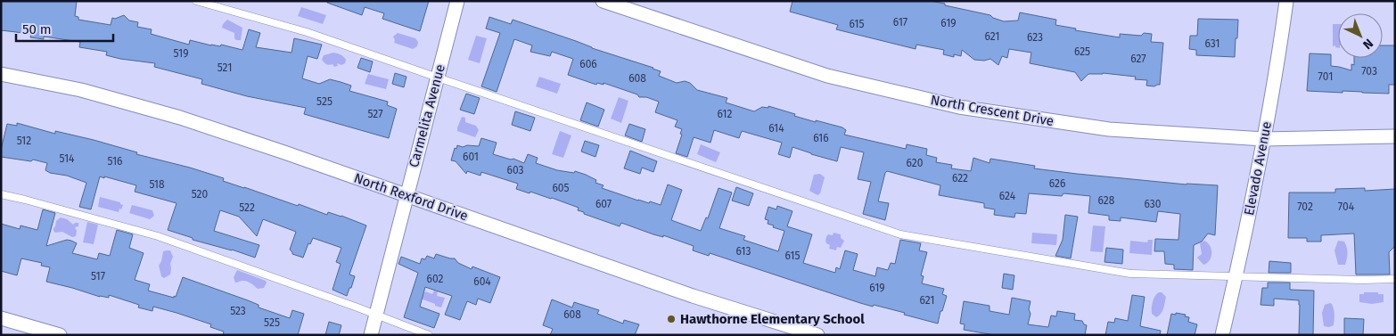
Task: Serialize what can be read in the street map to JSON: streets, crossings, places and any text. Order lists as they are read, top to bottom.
{
  "streets": {
    "street": [
      "North Crescent Drive",
      "Carmelita Avenue",
      "Elevado Avenue",
      "North Rexford Drive"
    ]
  },
  "crossings": [
    ["North Crescent Drive", "Elevado Avenue"],
    ["Carmelita Avenue", "North Rexford Drive"]
  ],
  "places": ["Hawthorne Elementary School"],
  "house_numbers": [
    "617",
    "619",
    "615",
    "621",
    "623",
    "631",
    "625",
    "519",
    "627",
    "606",
    "521",
    "703",
    "701",
    "608",
    "525",
    "527",
    "612",
    "614",
    "616",
    "512",
    "601",
    "514",
    "516",
    "620",
    "603",
    "622",
    "626",
    "518",
    "605",
    "520",
    "624",
    "628",
    "607",
    "630",
    "702",
    "704",
    "522",
    "613",
    "615",
    "517",
    "602",
    "604",
    "619",
    "621",
    "523",
    "608",
    "525"
  ],
  "scale_bar": "50 m",
  "north": "bottom right"
}
